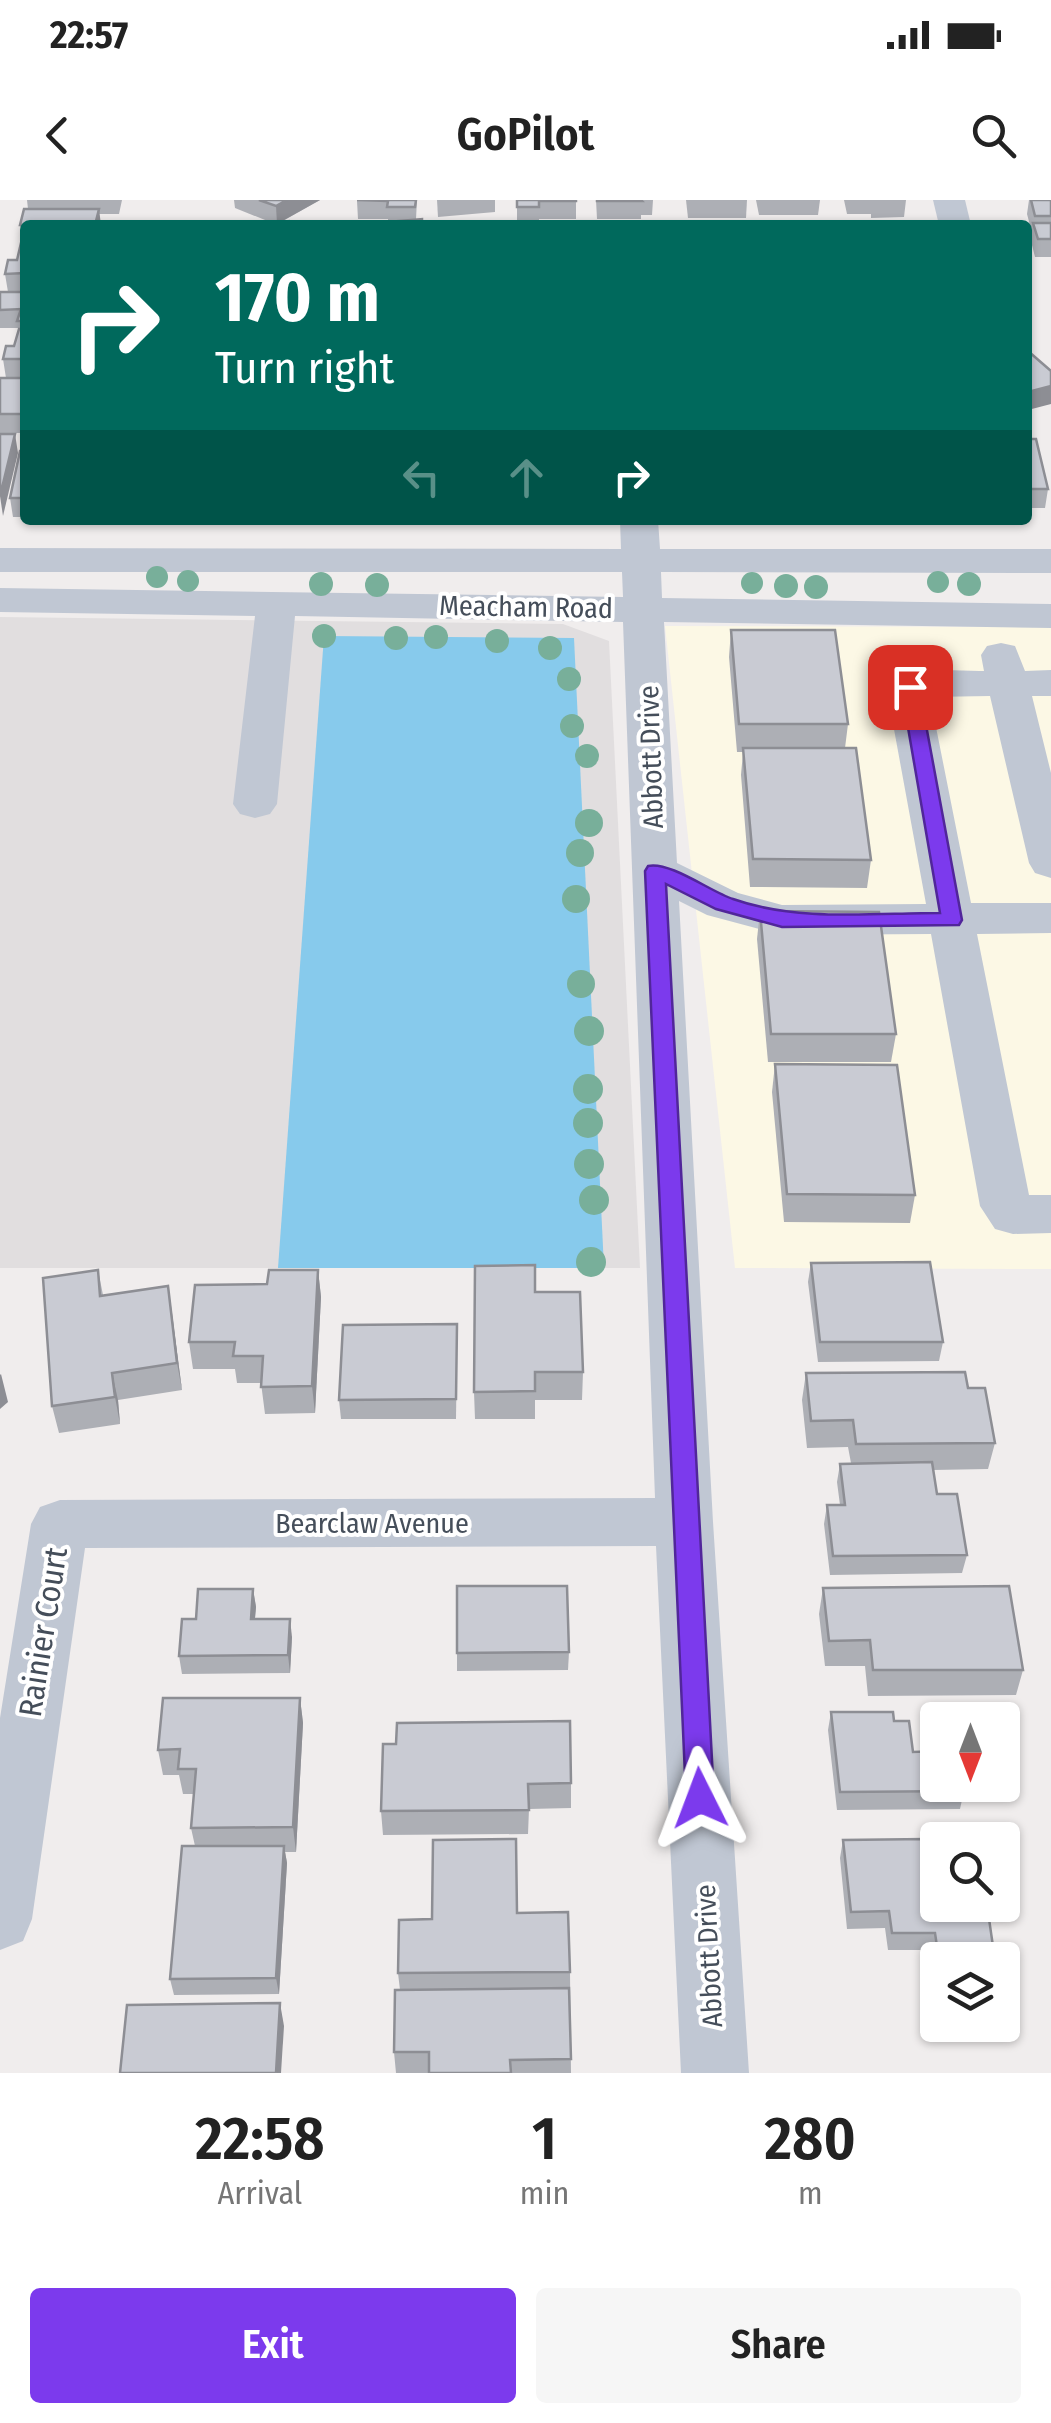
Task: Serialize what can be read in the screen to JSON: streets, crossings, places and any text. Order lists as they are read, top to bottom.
{
  "streets": {
    "street": [
      "Meacham Road",
      "Abbott Drive",
      "Bearclaw Avenue",
      "Rainier Court"
    ]
  },
  "crossings": [
    ["Meacham Road", "Abbott Drive"],
    ["Abbott Drive", "Bearclaw Avenue"],
    ["Bearclaw Avenue", "Rainier Court"]
  ],
  "north": "bottom",
  "page": {
    "status": "22:57",
    "header": "GoPilot",
    "turn": ["170 m", "Turn right"],
    "eta": [
      "22:58",
      "Arrival",
      "1",
      "min",
      "280",
      "m"
    ],
    "buttons": ["Exit", "Share"]
  }
}
